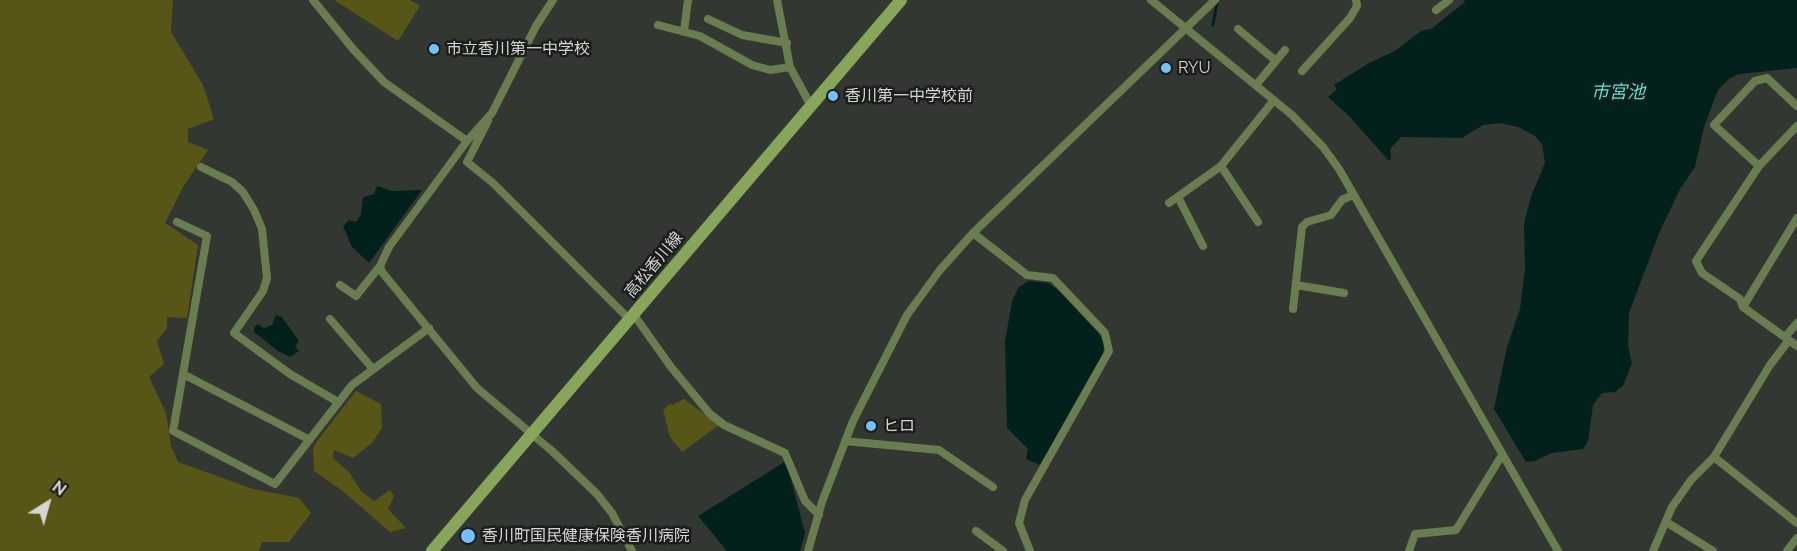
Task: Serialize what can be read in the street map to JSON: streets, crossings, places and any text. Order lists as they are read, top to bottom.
{
  "streets": {
    "main road": ["高松香川線"]
  },
  "water": ["市宮池"],
  "places": [
    "市立香川第一中学校",
    "RYU",
    "香川第一中学校前",
    "ヒロ",
    "香川町国民健康保険香川病院"
  ],
  "north": "top right"
}
